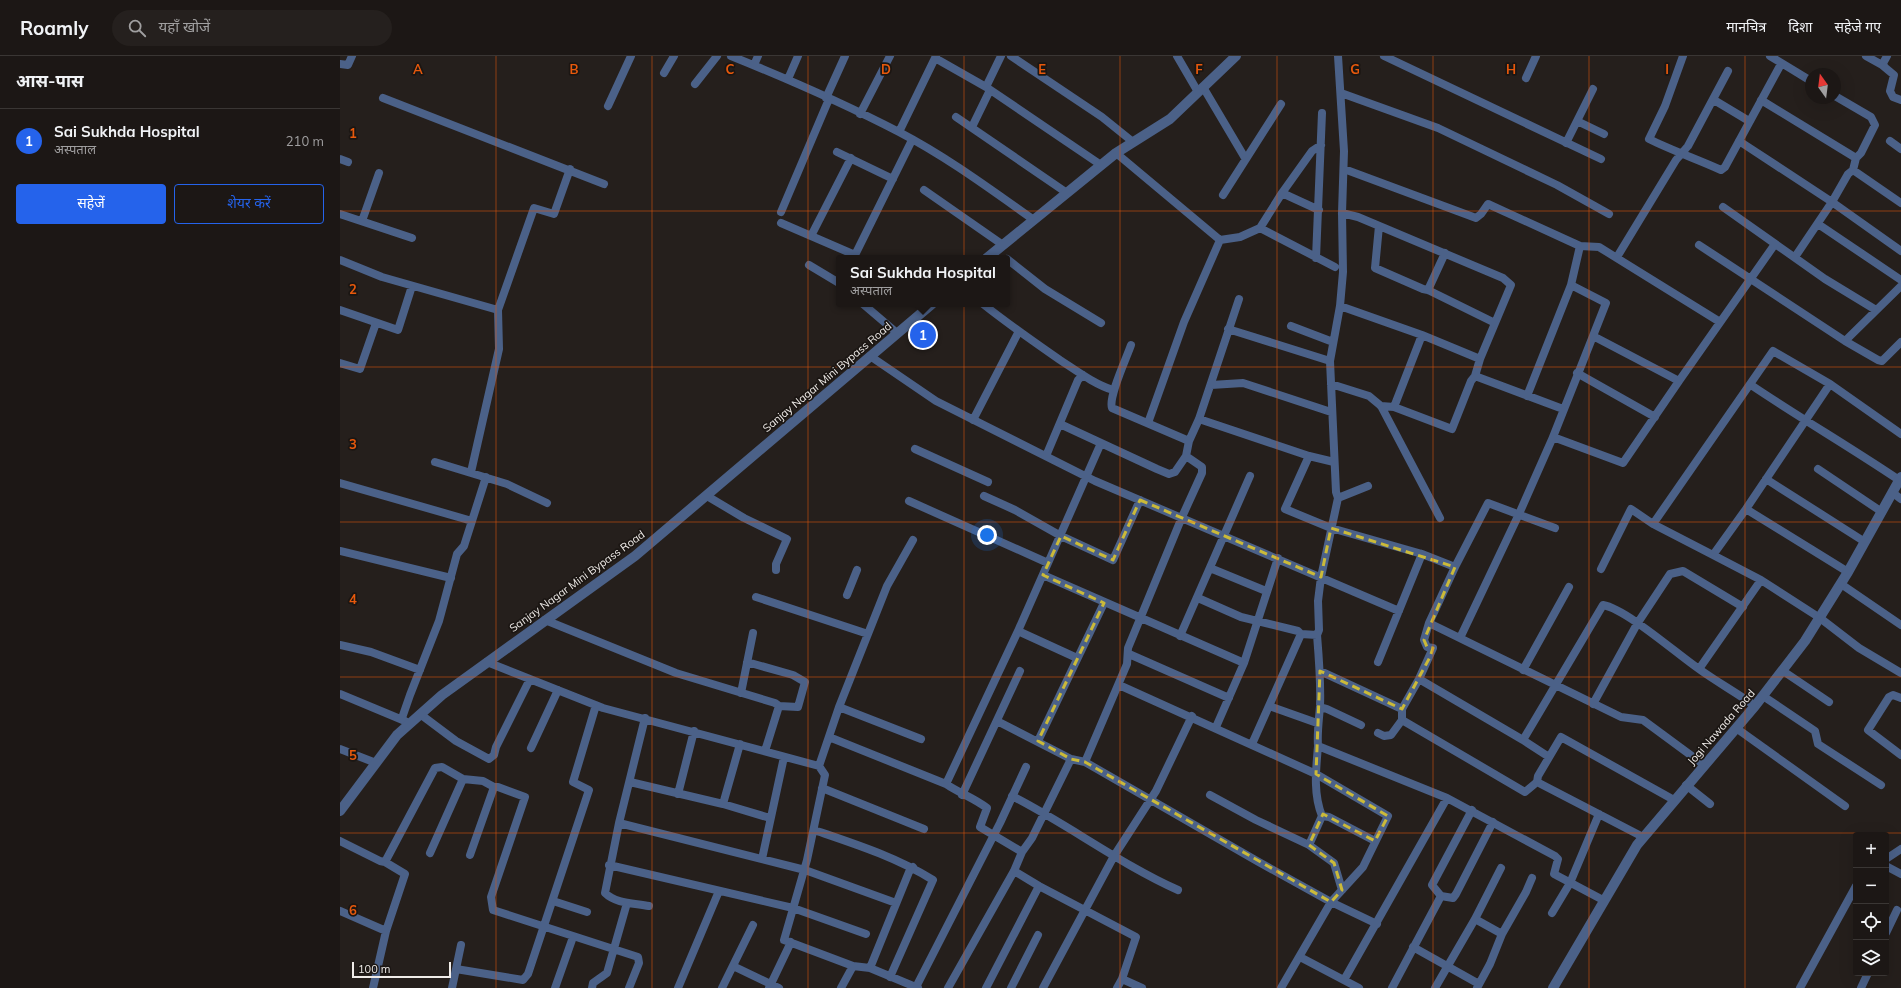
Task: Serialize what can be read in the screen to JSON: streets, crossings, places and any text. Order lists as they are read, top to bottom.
{
  "streets": {
    "street": ["Sanjay Nagar Mini Bypass Road", "Jogi Nawada Road"]
  },
  "scale_bar": "100 m",
  "north": "top",
  "page": {
    "header": "Roamly",
    "search": "यहाँ खोजें",
    "nav": ["मानचित्र", "दिशा", "सहेजे गए"],
    "heading": "आस-पास",
    "list": [
      {
        "mark": "1",
        "name": "Sai Sukhda Hospital",
        "note": "अस्पताल",
        "value": "210 m"
      }
    ],
    "buttons": ["सहेजें", "शेयर करें"],
    "popup": ["Sai Sukhda Hospital", "अस्पताल"],
    "pins": "1",
    "map_buttons": ["+", "−"],
    "scale": "100 m"
  },
  "grid": {
    "columns": [
      "A",
      "B",
      "C",
      "D",
      "E",
      "F",
      "G",
      "H",
      "I"
    ],
    "rows": [
      "1",
      "2",
      "3",
      "4",
      "5",
      "6"
    ]
  }
}
